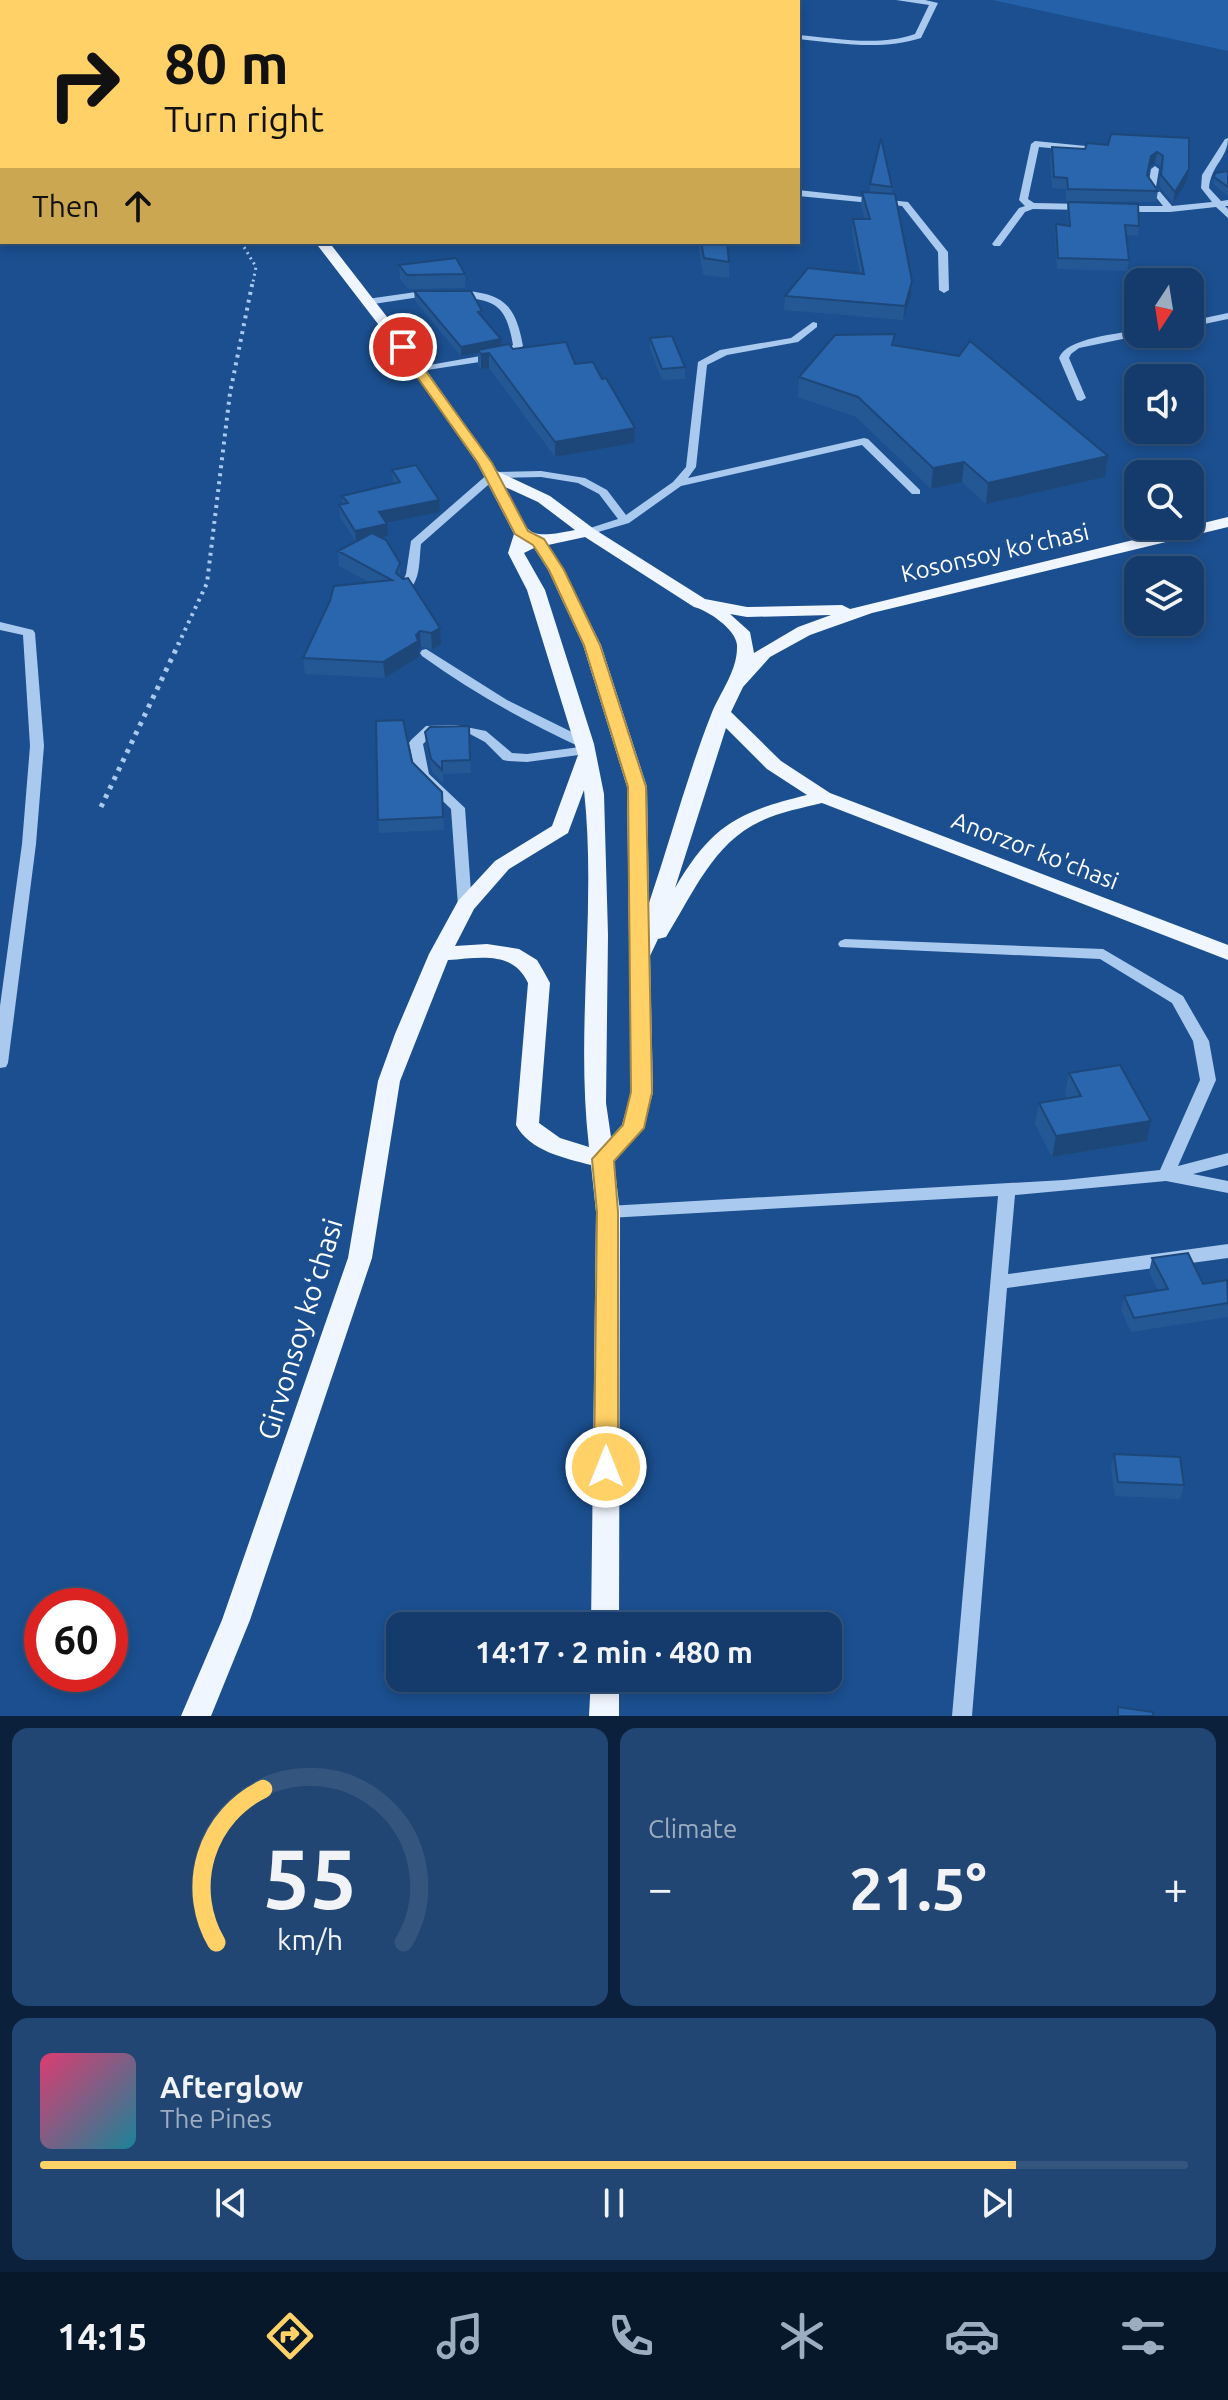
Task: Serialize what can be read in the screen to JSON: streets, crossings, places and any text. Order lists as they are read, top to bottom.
{
  "streets": {
    "main road": ["Kosonsoy ko’chasi", "Anorzor ko'chasi", "Girvonsoy koʻchasi"]
  },
  "north": "bottom",
  "page": {
    "turn": ["80 m", "Turn right"],
    "then": "Then",
    "limit": "60",
    "trip": "14:17 · 2 min · 480 m",
    "tile": "Climate",
    "heat": ["−", "21.5°", "+"],
    "song": ["Afterglow", "The Pines"],
    "tabs": "14:15",
    "gauge": ["55", "km/h"]
  }
}
